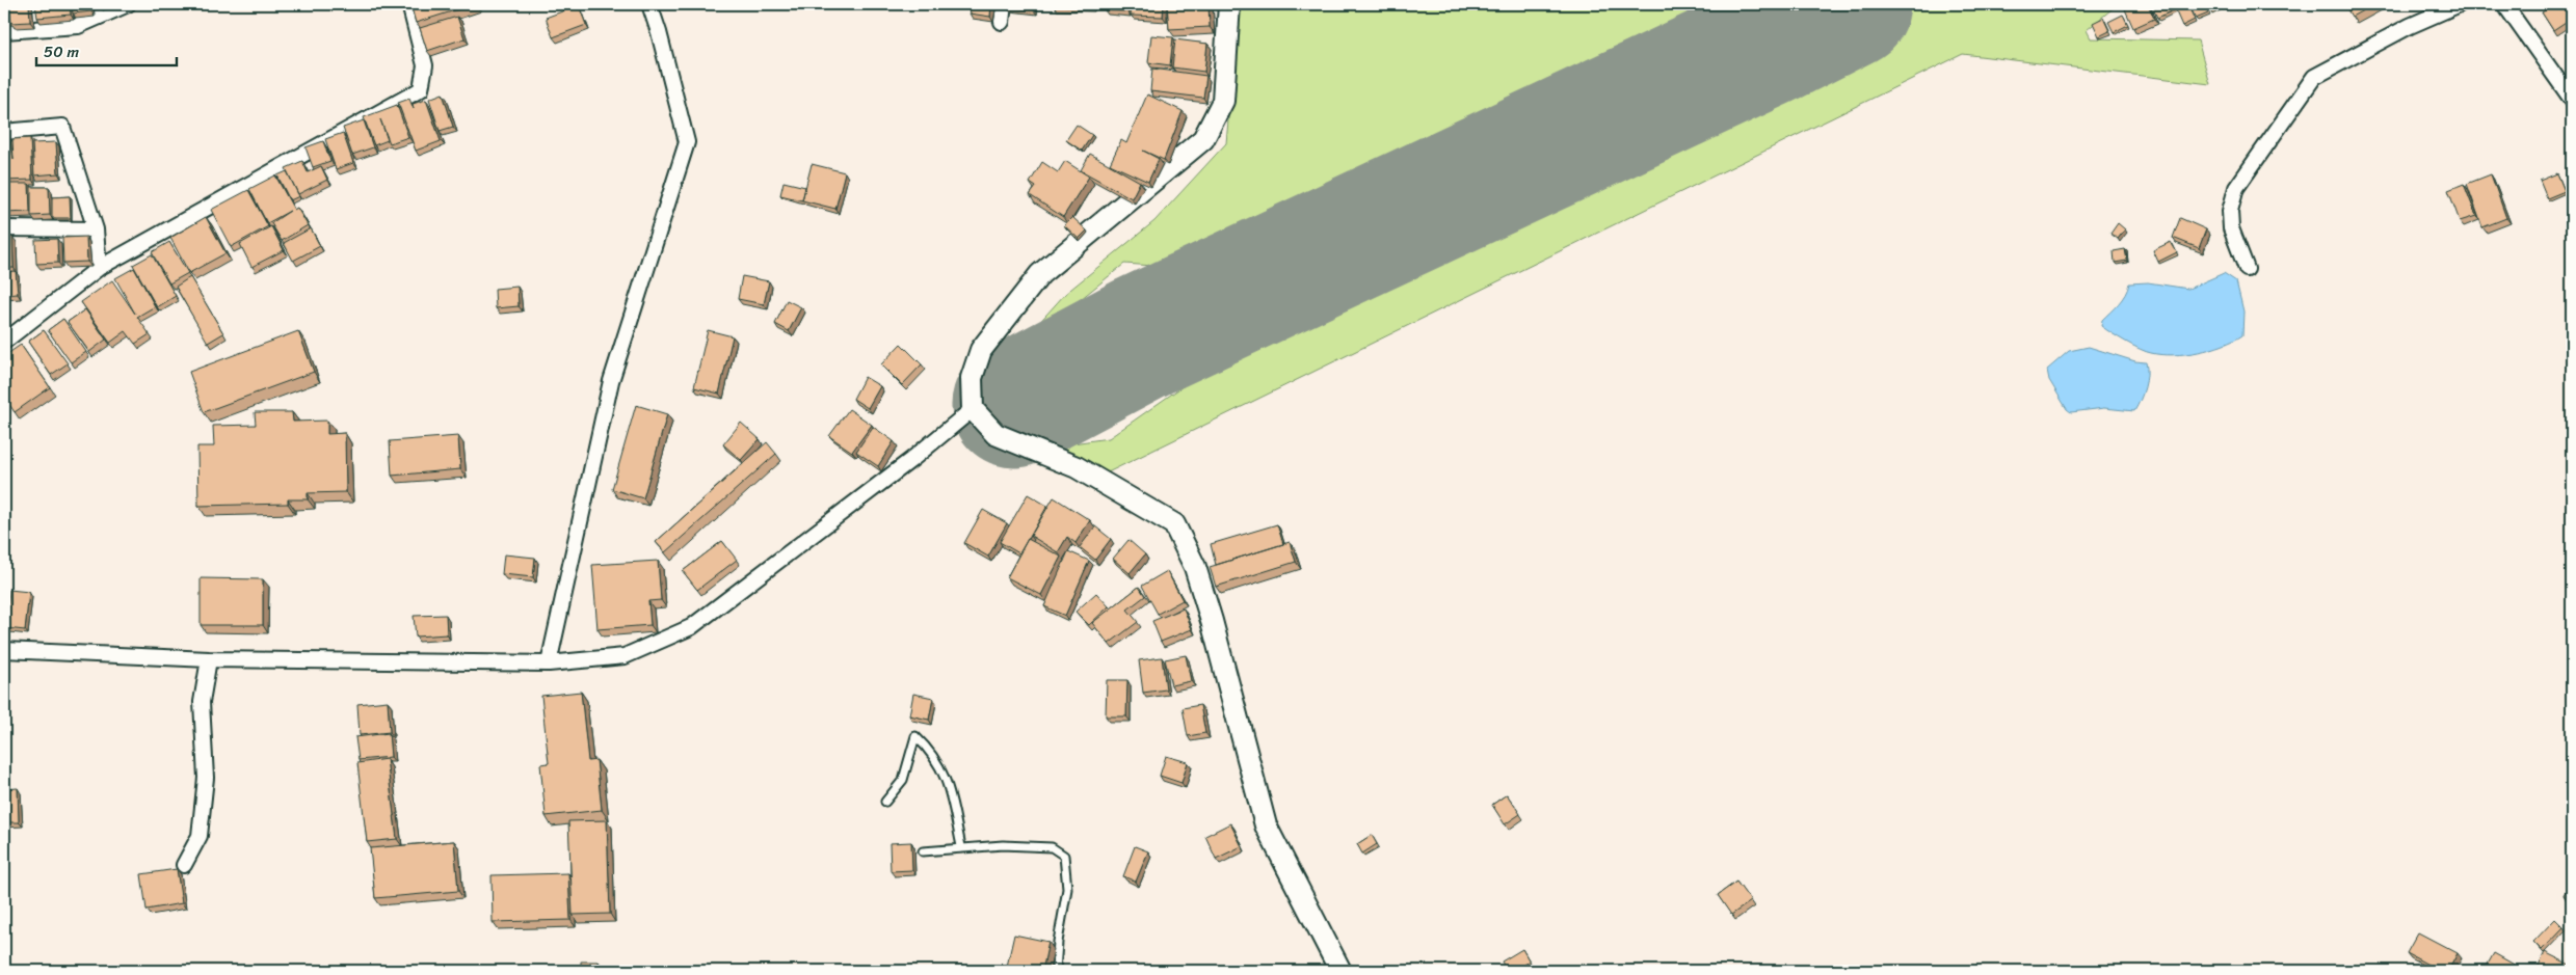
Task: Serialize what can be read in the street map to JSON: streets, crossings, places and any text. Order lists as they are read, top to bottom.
{
  "scale_bar": "50 m"
}
